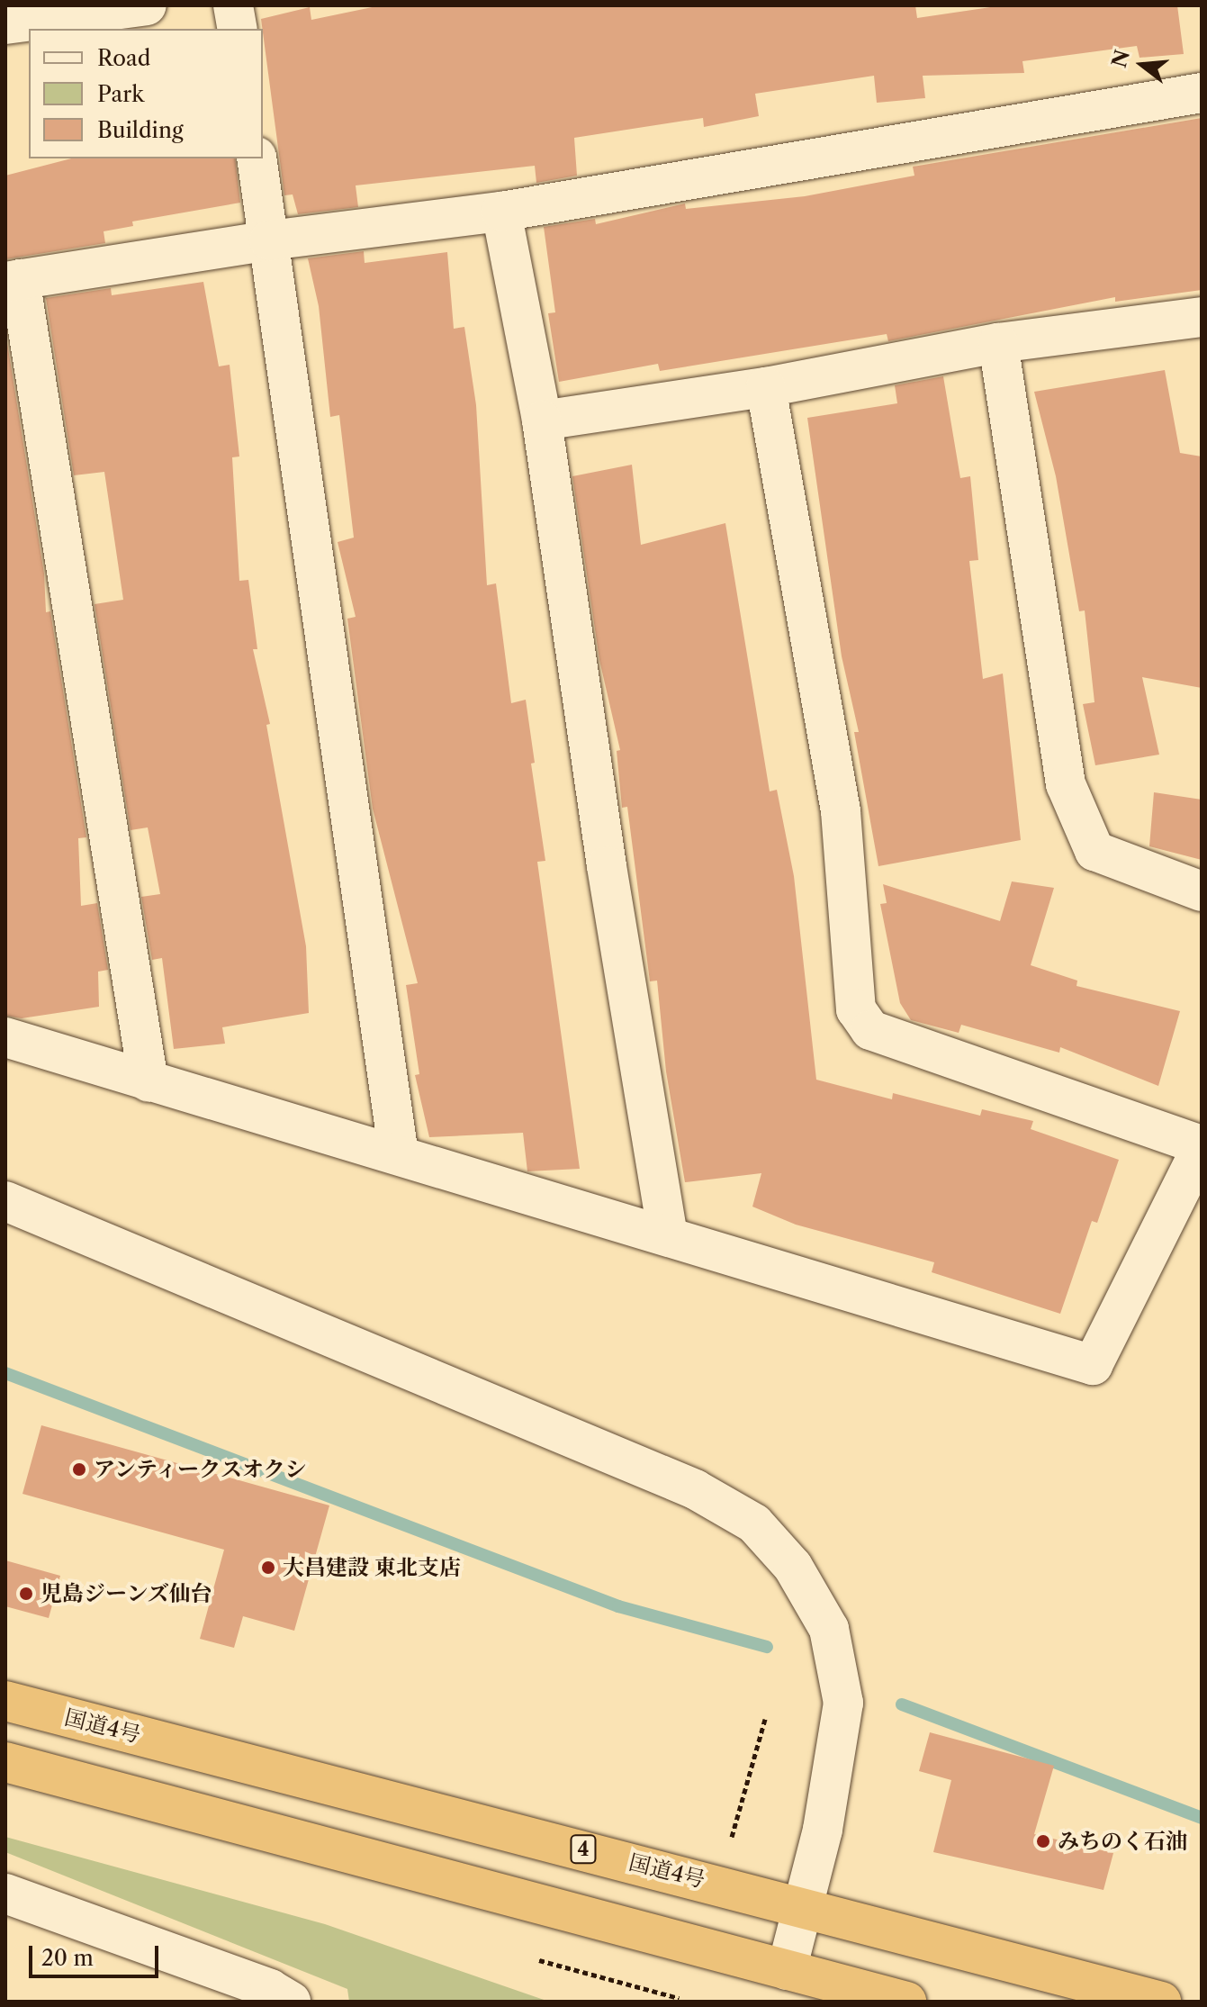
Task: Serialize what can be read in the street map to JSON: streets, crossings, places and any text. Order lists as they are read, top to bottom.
{
  "streets": {
    "highway": ["国道4号", "4"]
  },
  "places": [
    "アンティークスオクシ",
    "大昌建設 東北支店",
    "児島ジーンズ仙台",
    "みちのく石油"
  ],
  "legend": ["Road", "Park", "Building"],
  "scale_bar": "20 m",
  "north": "left"
}
